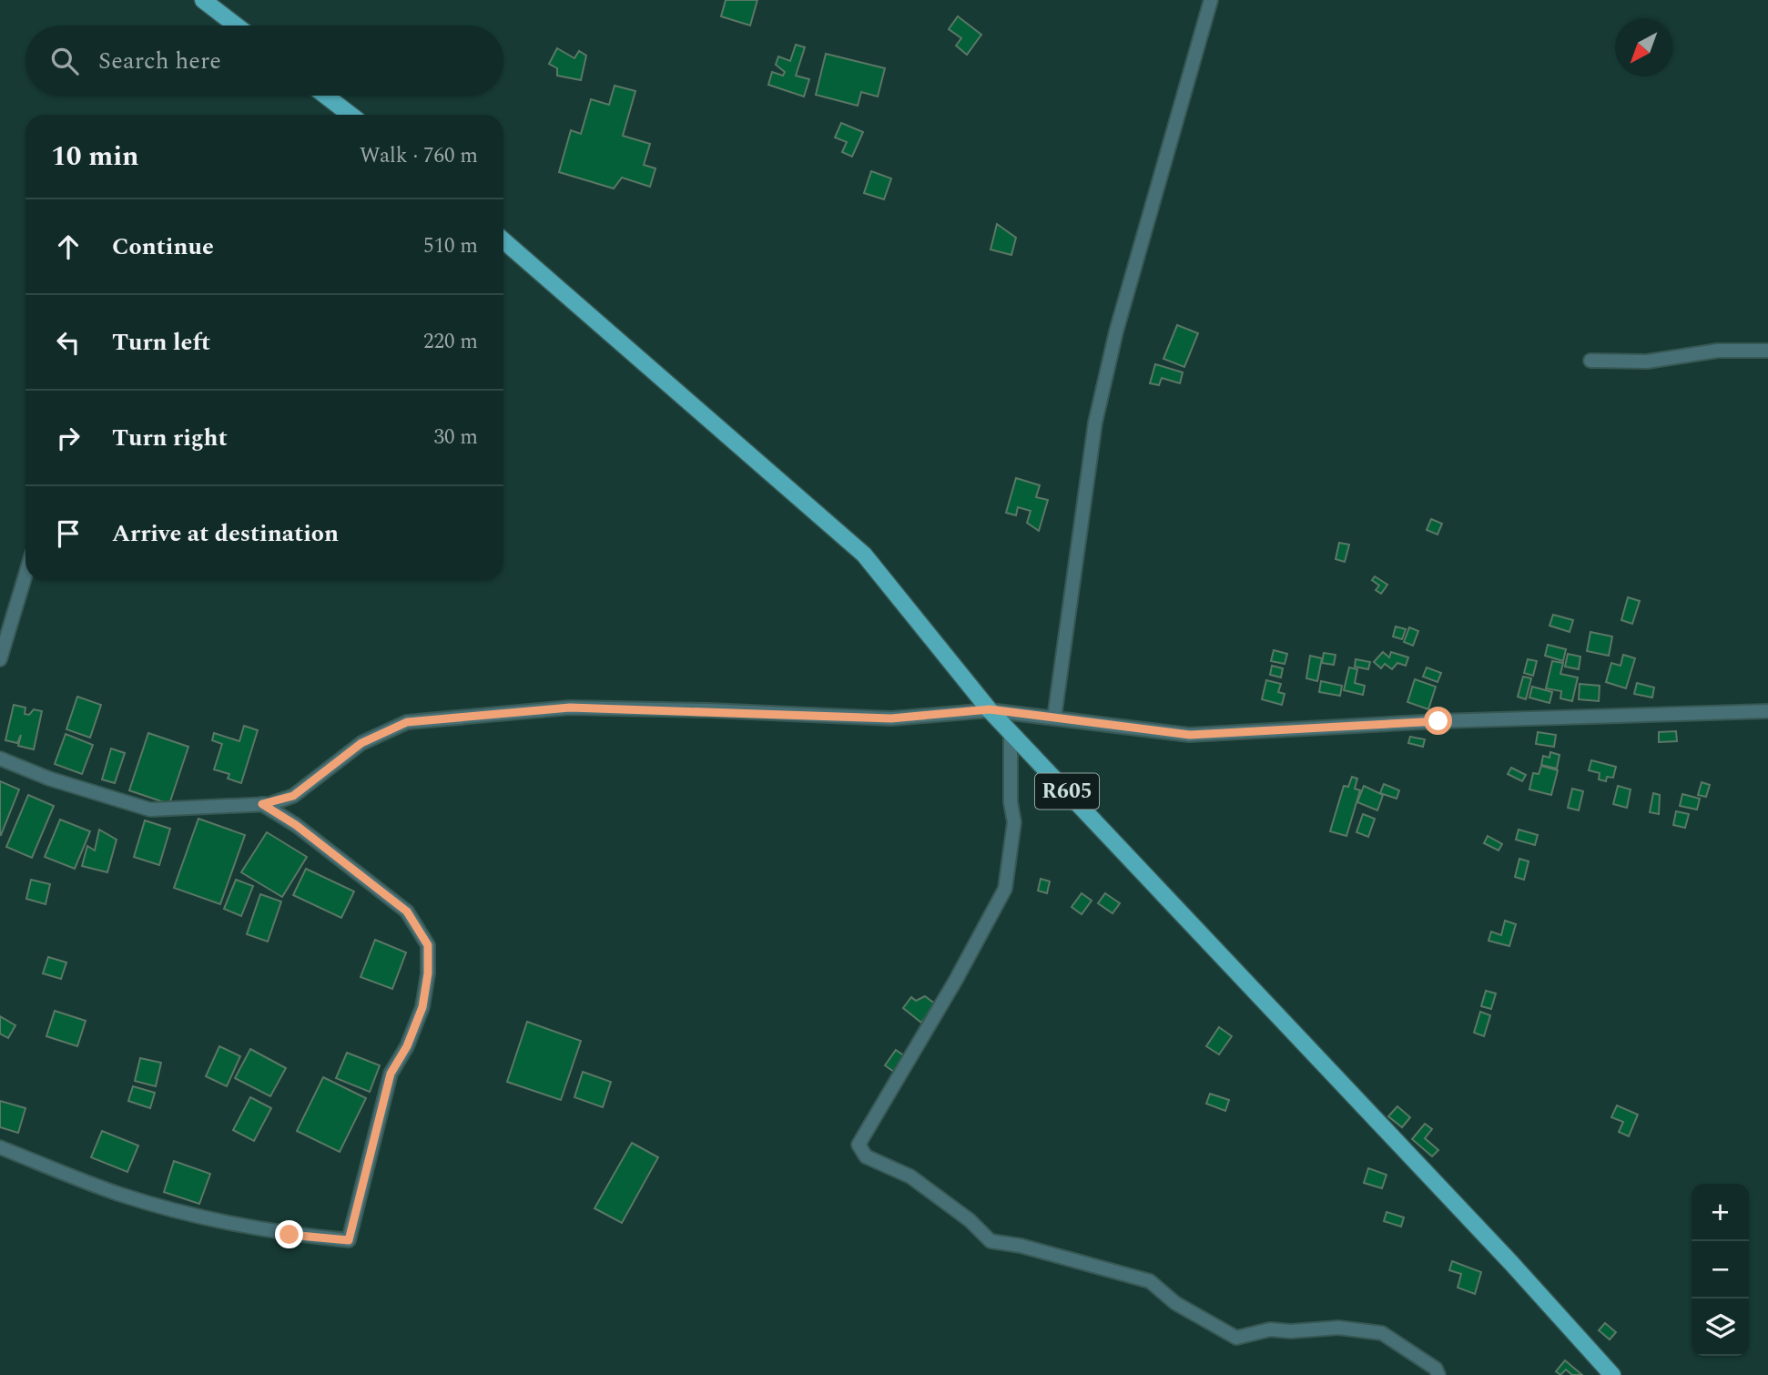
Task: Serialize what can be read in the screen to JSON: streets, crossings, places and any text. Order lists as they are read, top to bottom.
{
  "streets": {
    "main road": ["R605"]
  },
  "north": "bottom left",
  "page": {
    "search": "Search here",
    "heading": ["10 min", "Walk · 760 m"],
    "list": [
      ["Continue", "510 m"],
      ["Turn left", "220 m"],
      ["Turn right", "30 m"],
      "Arrive at destination"
    ],
    "map_buttons": ["+", "−"]
  }
}
